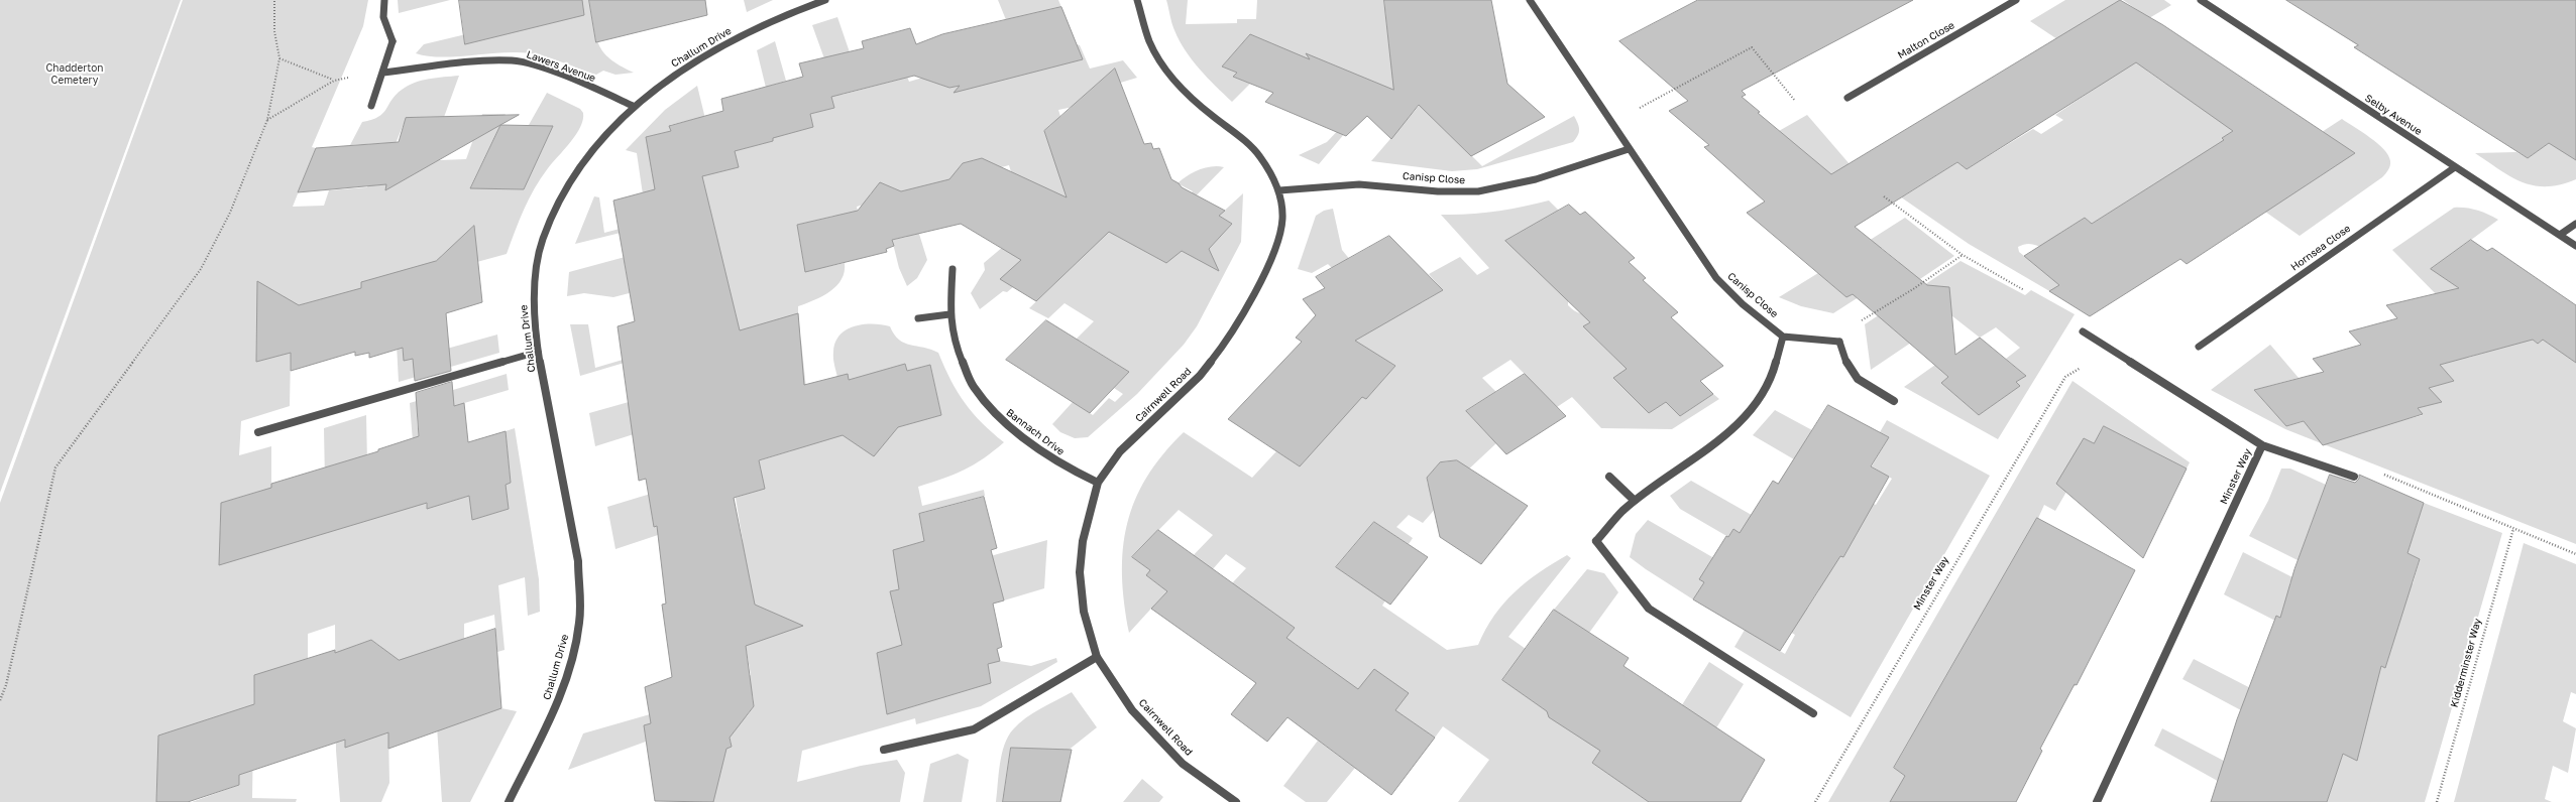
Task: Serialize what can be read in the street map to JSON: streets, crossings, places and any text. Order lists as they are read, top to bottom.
{
  "streets": {
    "street": [
      "Malton Close",
      "Challum Drive",
      "Lawers Avenue",
      "Selby Avenue",
      "Canisp Close",
      "Hornsea Close",
      "Cairnwell Road",
      "Bannach Drive",
      "Minster Way"
    ],
    "path": ["Kidderminster Way"]
  },
  "crossings": [
    ["Challum Drive", "Lawers Avenue"],
    ["Selby Avenue", "Hornsea Close"],
    ["Canisp Close", "Cairnwell Road"],
    ["Cairnwell Road", "Bannach Drive"]
  ],
  "parks": ["Chadderton Cemetery"]
}
